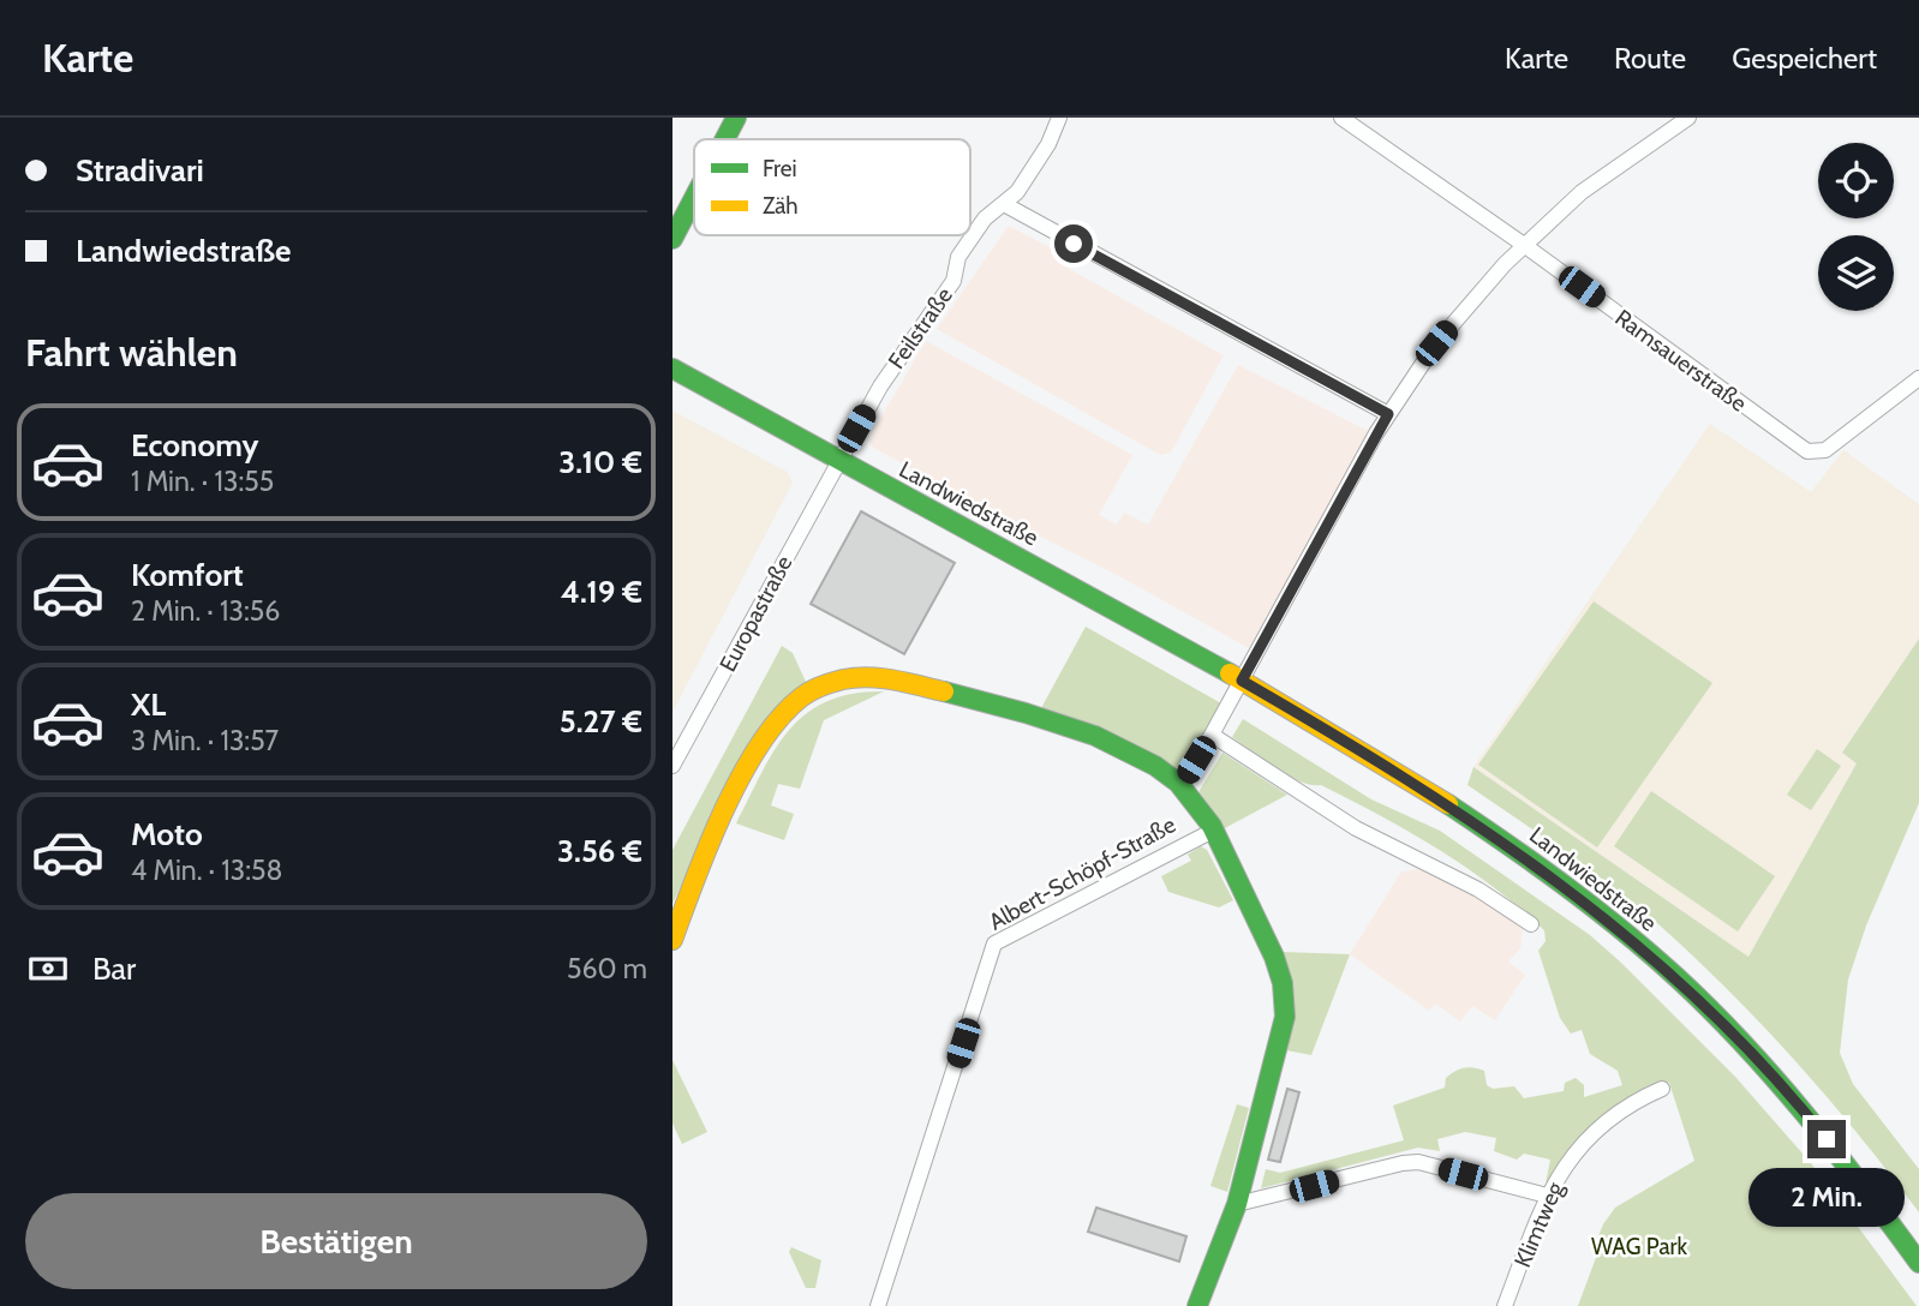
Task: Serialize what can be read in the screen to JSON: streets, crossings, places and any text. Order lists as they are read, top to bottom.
{
  "streets": {
    "main road": ["Landwiedstraße", "Albert-Schöpf-Straße"],
    "street": [
      "Feilstraße",
      "Ramsauerstraße",
      "Europastraße",
      "Klimtweg"
    ]
  },
  "crossings": [
    ["Feilstraße", "Landwiedstraße"],
    ["Feilstraße", "Europastraße"],
    ["Landwiedstraße", "Europastraße"]
  ],
  "parks": ["WAG Park"],
  "legend": ["Frei", "Zäh"],
  "page": {
    "header": "Karte",
    "nav": ["Karte", "Route", "Gespeichert"],
    "banner": ["Stradivari", "Landwiedstraße"],
    "heading": "Fahrt wählen",
    "list": [
      {
        "name": "Economy",
        "note": "1 Min. · 13:55",
        "value": "3.10 €"
      },
      {
        "name": "Komfort",
        "note": "2 Min. · 13:56",
        "value": "4.19 €"
      },
      {
        "name": "XL",
        "note": "3 Min. · 13:57",
        "value": "5.27 €"
      },
      {
        "name": "Moto",
        "note": "4 Min. · 13:58",
        "value": "3.56 €"
      }
    ],
    "pay": ["Bar", "560 m"],
    "bubble": "2 Min.",
    "buttons": "Bestätigen"
  }
}
